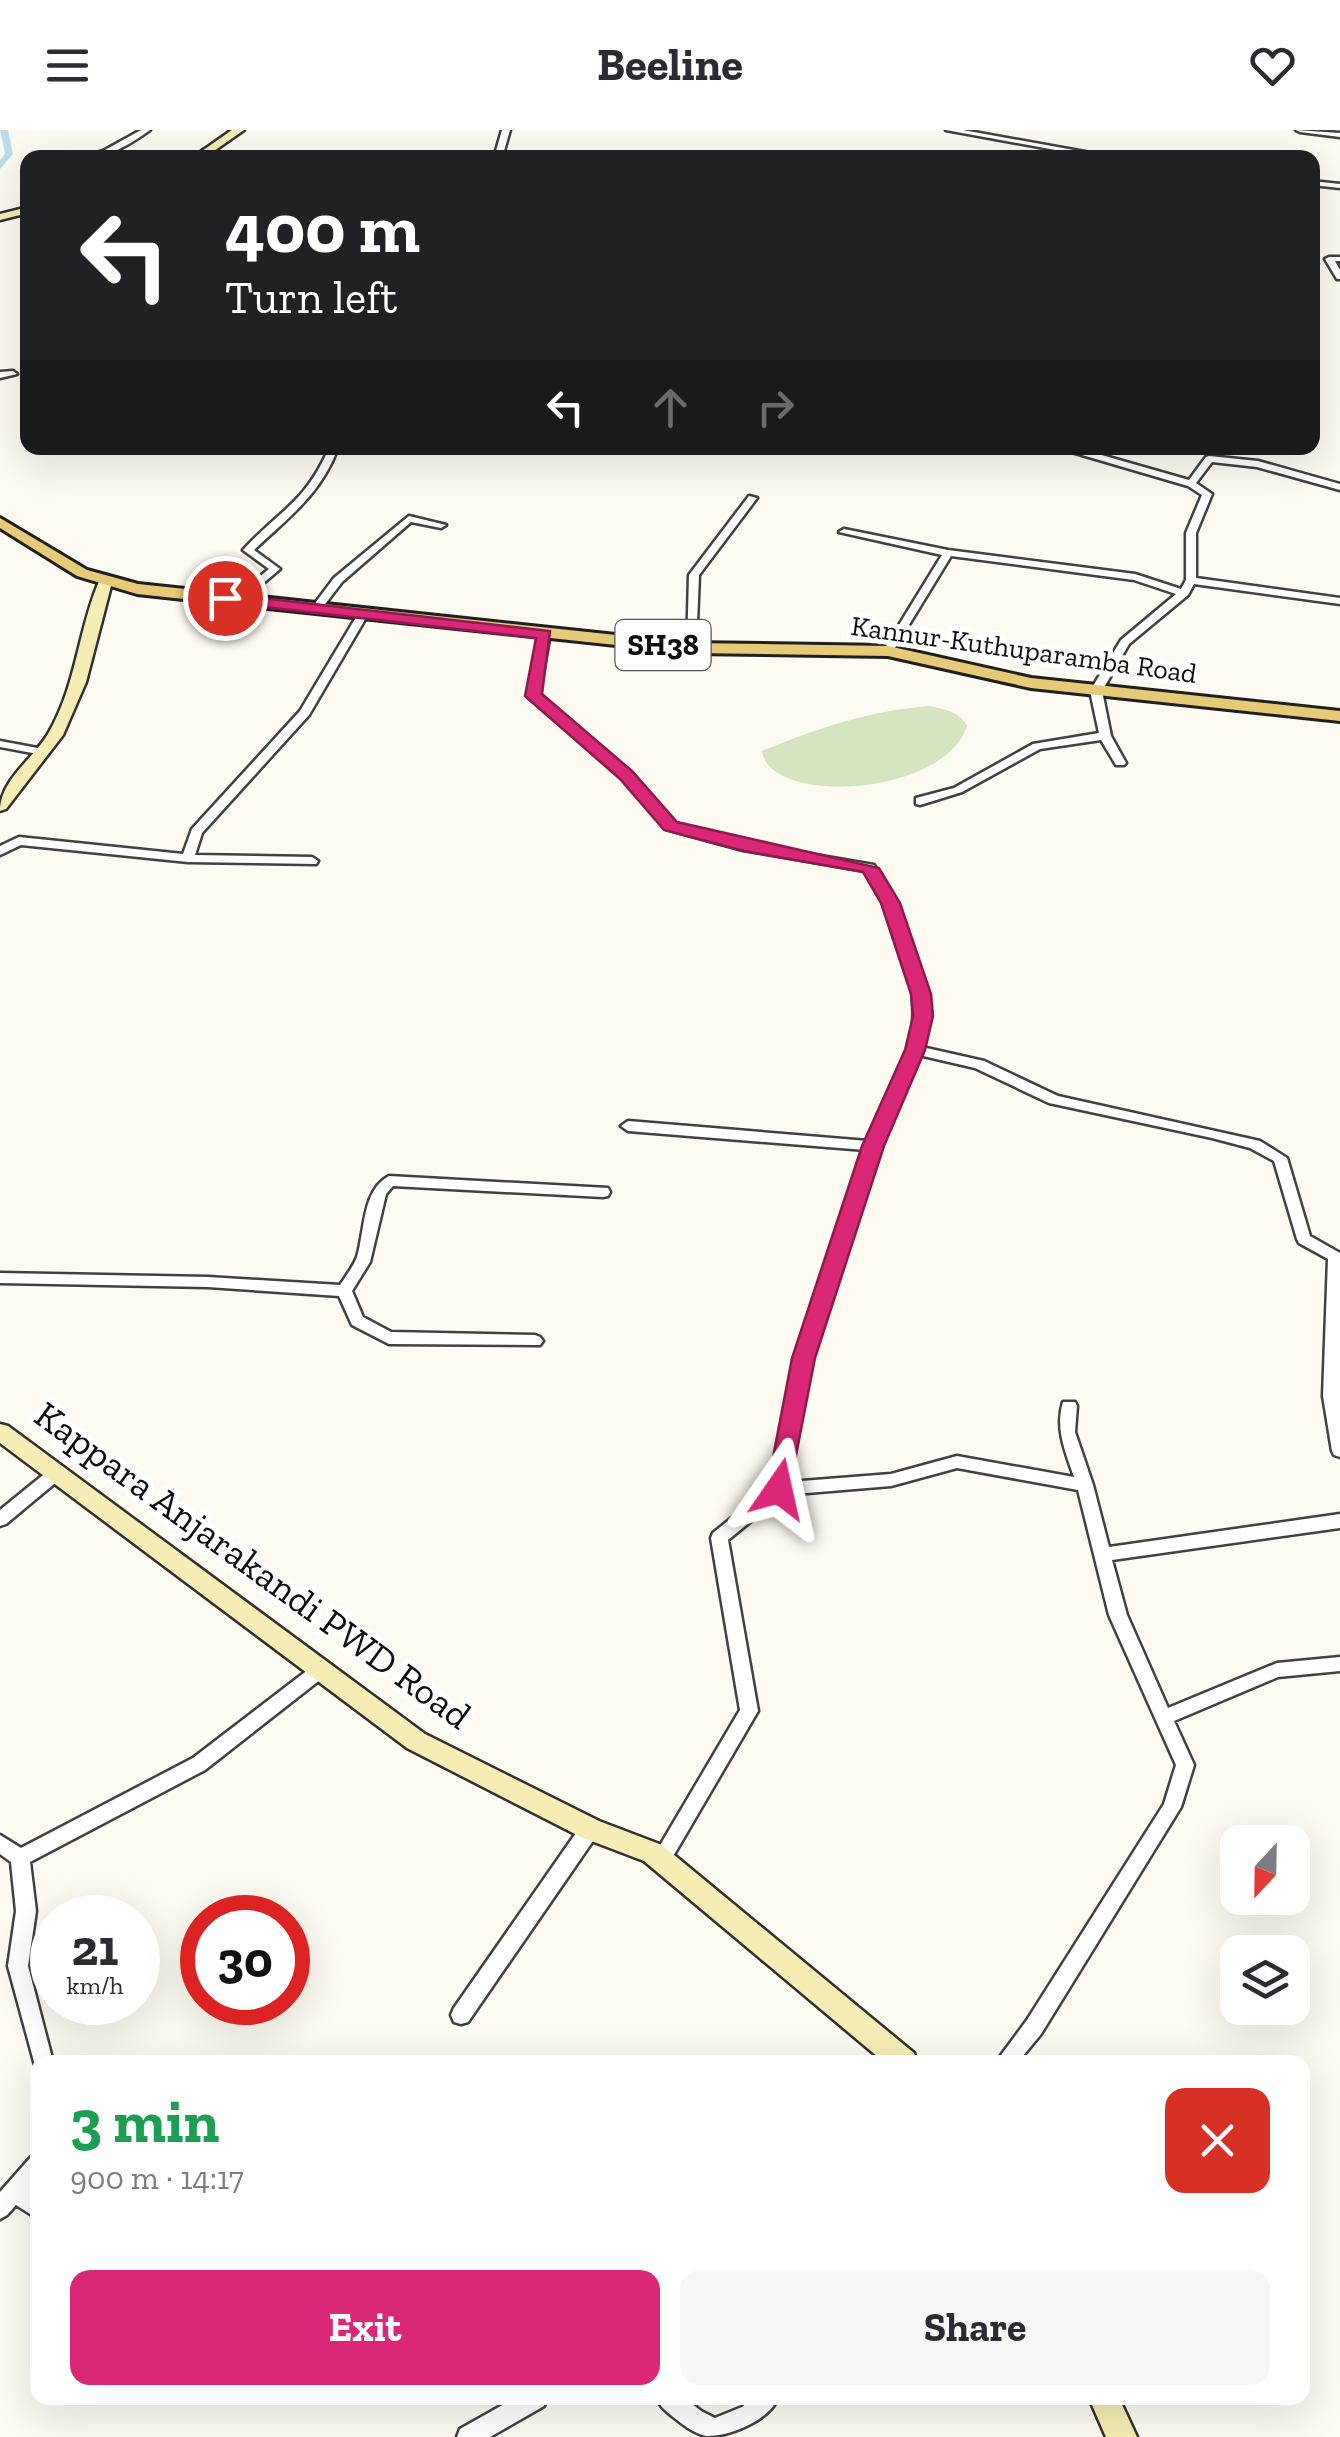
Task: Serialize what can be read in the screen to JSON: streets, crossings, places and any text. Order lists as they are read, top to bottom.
{
  "streets": {
    "main road": ["SH38", "Kannur-Kuthuparamba Road", "Kappara Anjarakandi PWD Road"]
  },
  "north": "bottom",
  "page": {
    "header": "Beeline",
    "turn": ["400 m", "Turn left"],
    "speed": "21 km/h",
    "limit": "30",
    "heading": ["3 min", "900 m · 14:17"],
    "buttons": ["Exit", "Share"]
  }
}
